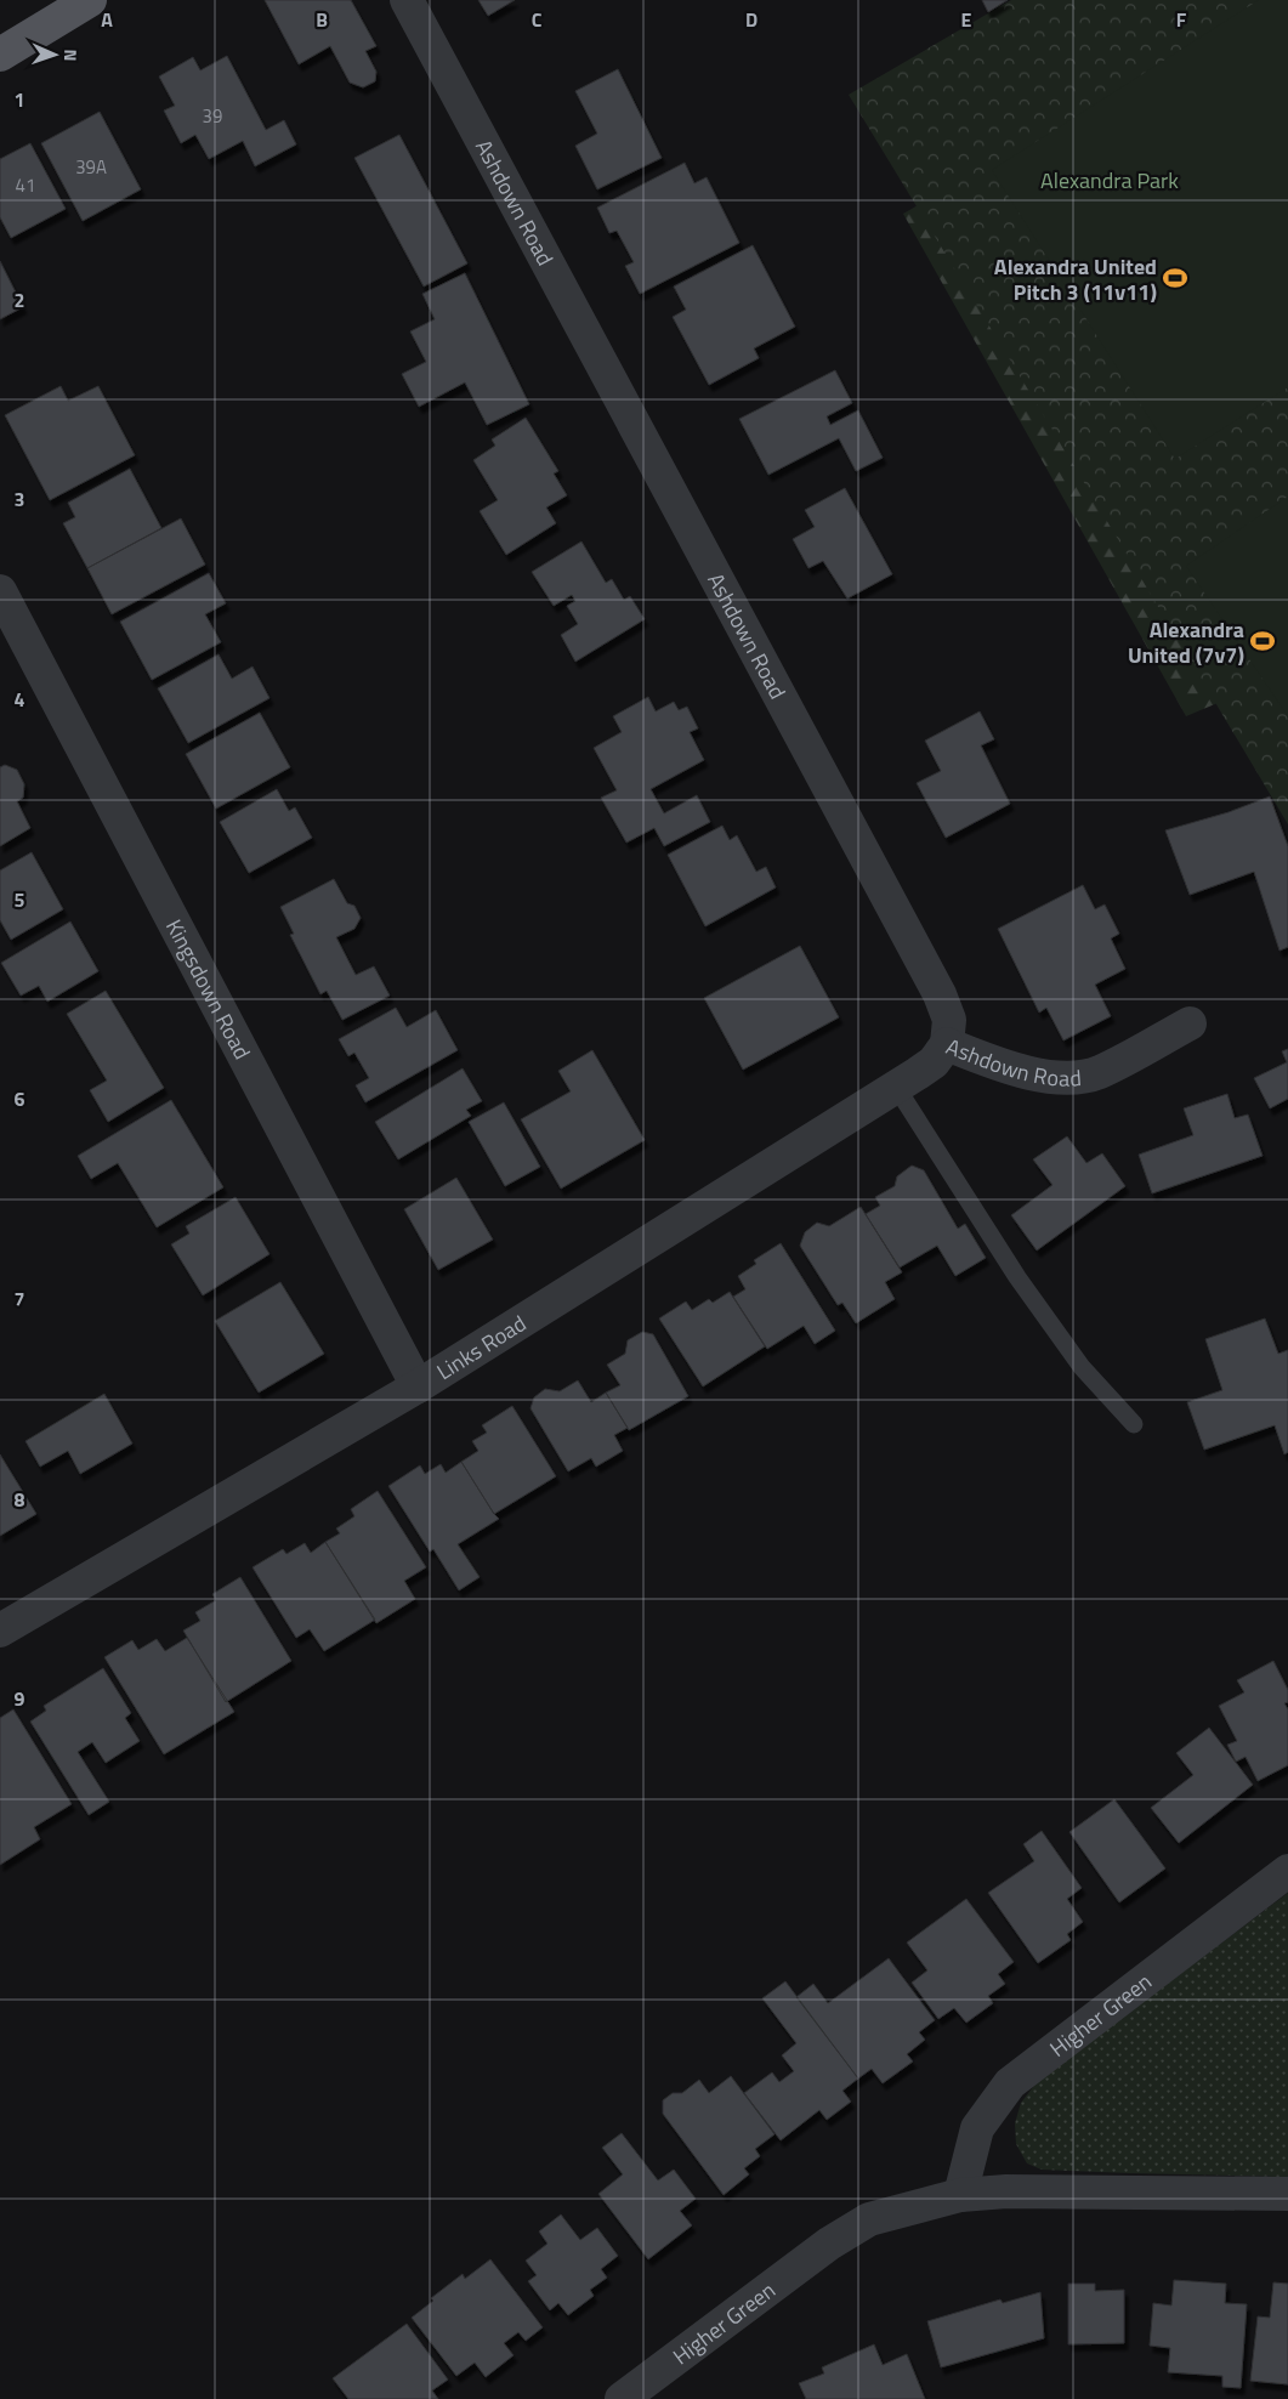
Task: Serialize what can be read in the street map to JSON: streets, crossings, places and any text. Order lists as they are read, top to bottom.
{
  "streets": {
    "street": [
      "Ashdown Road",
      "Kingsdown Road",
      "Links Road",
      "Higher Green"
    ]
  },
  "crossings": [
    ["Ashdown Road", "Links Road"],
    ["Kingsdown Road", "Links Road"]
  ],
  "parks": ["Alexandra Park"],
  "places": {
    "sports": ["Alexandra United Pitch 3 (11v11)", "Alexandra United (7v7)"]
  },
  "house_numbers": ["39", "39A", "41"],
  "north": "right",
  "grid": {
    "columns": [
      "A",
      "B",
      "C",
      "D",
      "E",
      "F"
    ],
    "rows": [
      "1",
      "2",
      "3",
      "4",
      "5",
      "6",
      "7",
      "8",
      "9"
    ]
  }
}
